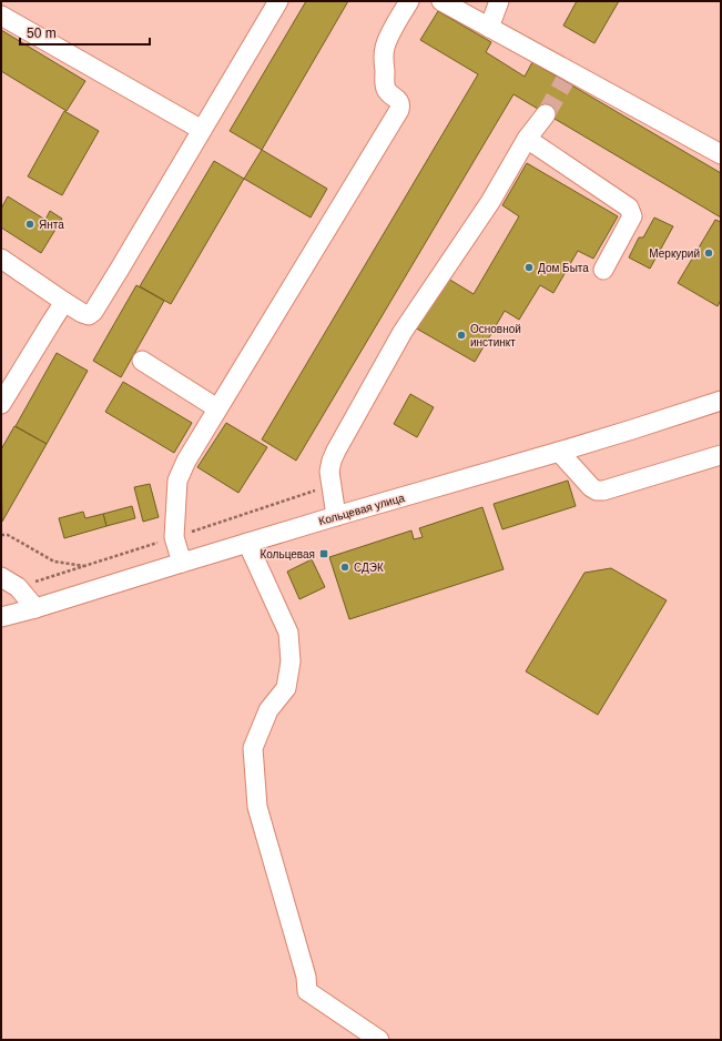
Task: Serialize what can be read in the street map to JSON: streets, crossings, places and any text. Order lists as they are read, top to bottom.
{
  "streets": {
    "street": ["Кольцевая улица"]
  },
  "places": {
    "other": [
      "Янта",
      "Меркурий",
      "Дом Быта",
      "Основной инстинкт",
      "СДЭК"
    ],
    "transit": ["Кольцевая"]
  },
  "scale_bar": "50 m"
}
